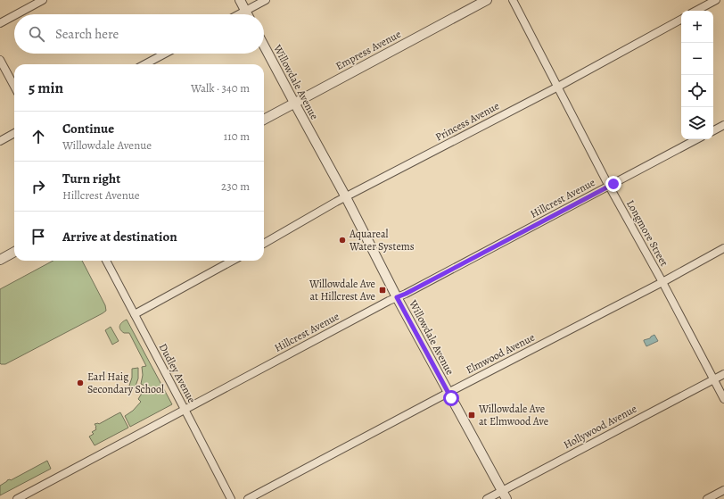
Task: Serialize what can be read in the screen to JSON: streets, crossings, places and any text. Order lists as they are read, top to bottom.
{
  "streets": {
    "street": [
      "Empress Avenue",
      "Willowdale Avenue",
      "Princess Avenue",
      "Hillcrest Avenue",
      "Longmore Street",
      "Elmwood Avenue",
      "Dudley Avenue",
      "Hollywood Avenue"
    ]
  },
  "crossings": [
    ["Empress Avenue", "Willowdale Avenue"],
    ["Willowdale Avenue", "Princess Avenue"],
    ["Willowdale Avenue", "Hillcrest Avenue"],
    ["Willowdale Avenue", "Elmwood Avenue"],
    ["Willowdale Avenue", "Hollywood Avenue"],
    ["Princess Avenue", "Longmore Street"],
    ["Hillcrest Avenue", "Longmore Street"],
    ["Hillcrest Avenue", "Dudley Avenue"],
    ["Longmore Street", "Elmwood Avenue"],
    ["Longmore Street", "Hollywood Avenue"]
  ],
  "places": {
    "other": ["Aquareal Water Systems", "Earl Haig Secondary School"],
    "transit": ["Willowdale Ave at Hillcrest Ave", "Willowdale Ave at Elmwood Ave"]
  },
  "page": {
    "map_buttons": ["+", "−"],
    "search": "Search here",
    "heading": ["5 min", "Walk · 340 m"],
    "list": [
      ["Continue", "Willowdale Avenue", "110 m"],
      ["Turn right", "Hillcrest Avenue", "230 m"],
      "Arrive at destination"
    ]
  }
}
